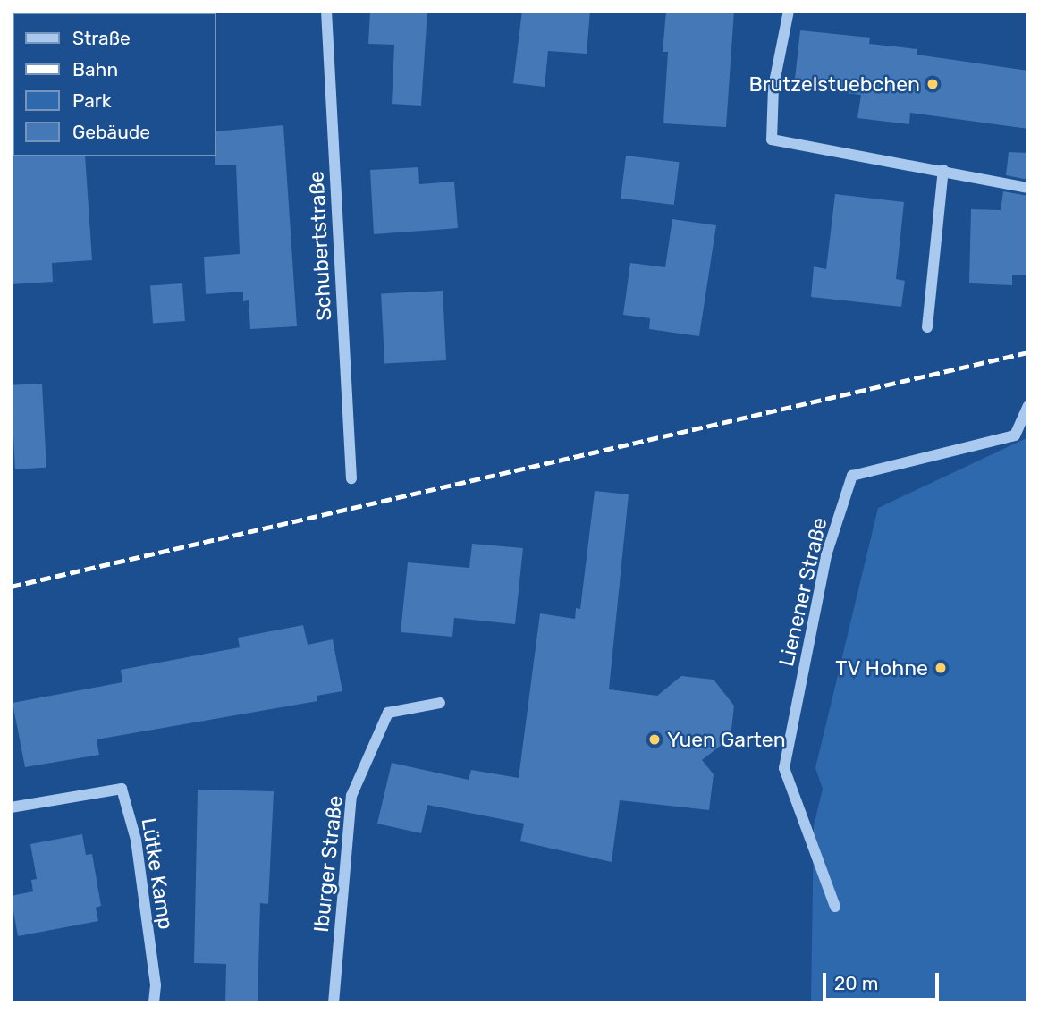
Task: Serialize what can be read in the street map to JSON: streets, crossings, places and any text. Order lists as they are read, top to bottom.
{
  "streets": {
    "street": [
      "Schubertstraße",
      "Lienener Straße",
      "Iburger Straße",
      "Lütke Kamp"
    ]
  },
  "places": ["Brutzelstuebchen", "TV Hohne", "Yuen Garten"],
  "legend": [
    "Straße",
    "Bahn",
    "Park",
    "Gebäude"
  ],
  "scale_bar": "20 m"
}
